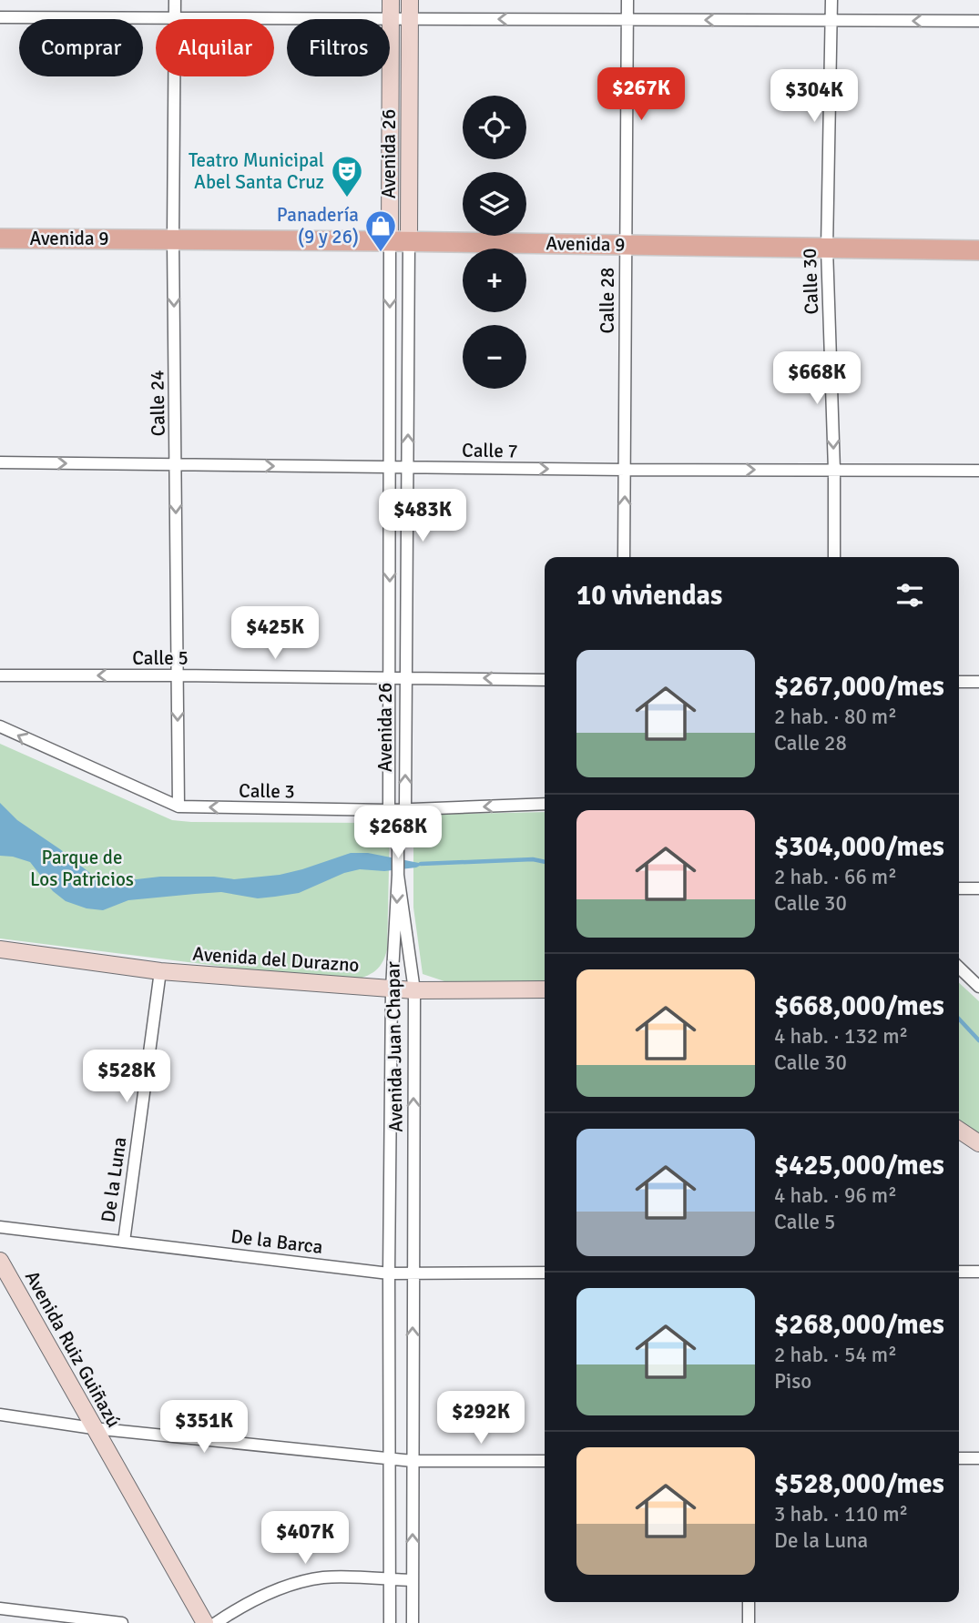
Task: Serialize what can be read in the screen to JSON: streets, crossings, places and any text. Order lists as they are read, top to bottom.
{
  "streets": {
    "main road": [
      "Avenida 26",
      "Avenida 9",
      "Avenida del Durazno",
      "Avenida Ruiz Guiñazú"
    ],
    "street": [
      "Calle 30",
      "Calle 28",
      "Calle 24",
      "Calle 7",
      "Calle 5",
      "Calle 3",
      "Avenida Juan Chapar",
      "De la Luna",
      "De la Barca"
    ]
  },
  "crossings": [
    ["Avenida 26", "Avenida 9"],
    ["Avenida 26", "Calle 7"],
    ["Avenida 26", "Calle 5"],
    ["Avenida 26", "Calle 3"],
    ["Avenida 9", "Calle 30"],
    ["Avenida 9", "Calle 28"],
    ["Avenida 9", "Calle 24"],
    ["Calle 30", "Calle 7"],
    ["Calle 28", "Calle 7"],
    ["Calle 24", "Calle 7"],
    ["Calle 24", "Calle 5"],
    ["Calle 24", "Calle 3"],
    ["Avenida del Durazno", "Avenida Juan Chapar"],
    ["Avenida del Durazno", "De la Luna"],
    ["Avenida Juan Chapar", "De la Barca"],
    ["De la Luna", "De la Barca"]
  ],
  "one_way": [
    "Calle 30",
    "Calle 24",
    "Calle 7",
    "Calle 5",
    "Calle 3"
  ],
  "parks": ["Parque de Los Patricios"],
  "places": {
    "theatre": ["Teatro Municipal Abel Santa Cruz"],
    "shop": ["Panadería (9 y 26)"]
  },
  "page": {
    "chip": ["Comprar", "Alquilar", "Filtros"],
    "price": [
      "$267K",
      "$304K",
      "$668K",
      "$483K",
      "$425K",
      "$268K",
      "$528K",
      "$292K",
      "$351K",
      "$407K"
    ],
    "map_buttons": ["+", "−"],
    "heading": "10 viviendas",
    "list": [
      {
        "name": "$267,000/mes",
        "note": "2 hab. · 80 m² · Calle 28"
      },
      {
        "name": "$304,000/mes",
        "note": "2 hab. · 66 m² · Calle 30"
      },
      {
        "name": "$668,000/mes",
        "note": "4 hab. · 132 m² · Calle 30"
      },
      {
        "name": "$425,000/mes",
        "note": "4 hab. · 96 m² · Calle 5"
      },
      {
        "name": "$268,000/mes",
        "note": "2 hab. · 54 m² · Piso"
      },
      {
        "name": "$528,000/mes",
        "note": "3 hab. · 110 m² · De la Luna"
      }
    ]
  }
}
